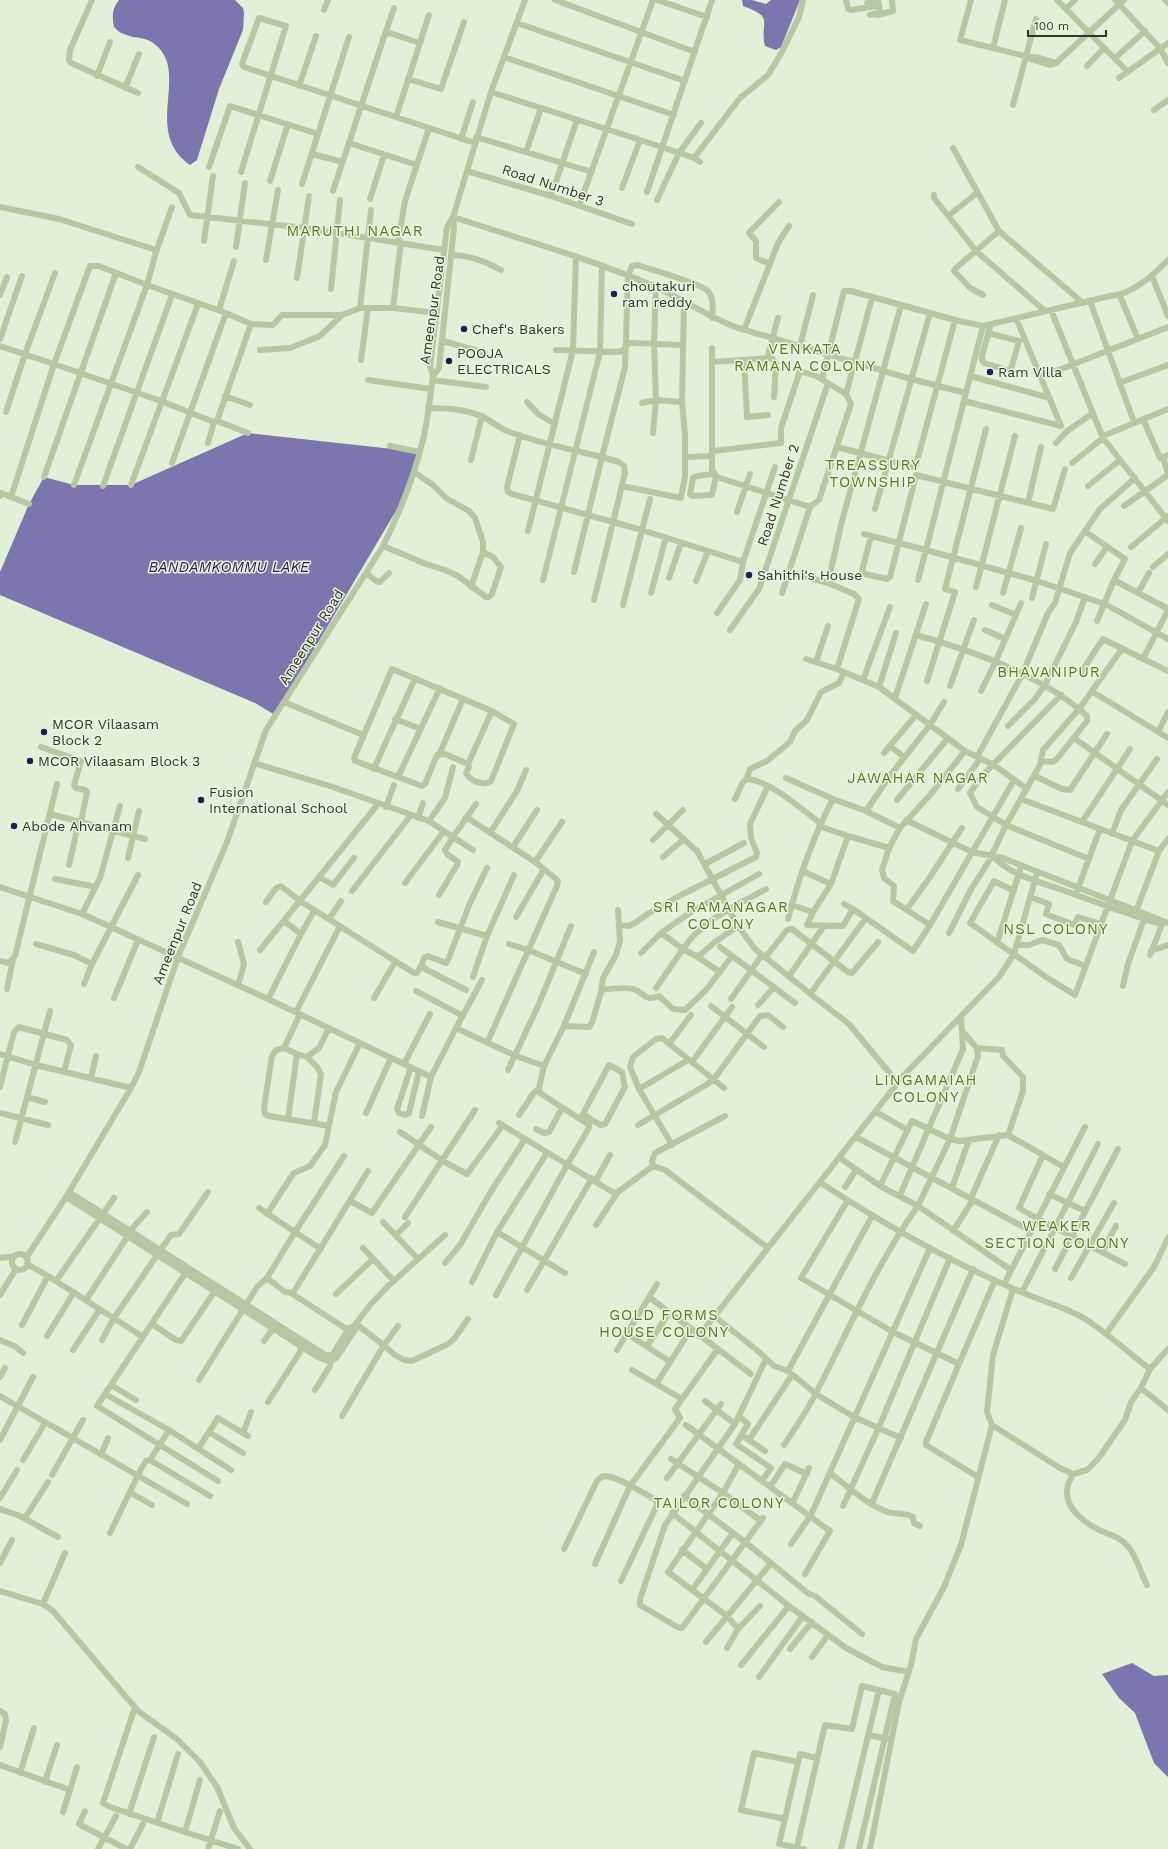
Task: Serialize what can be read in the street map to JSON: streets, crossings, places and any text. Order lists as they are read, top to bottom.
{
  "streets": {
    "street": ["Road Number 3", "Ameenpur Road", "Road Number 2"]
  },
  "crossings": [
    ["Road Number 3", "Ameenpur Road"]
  ],
  "districts": [
    "MARUTHI NAGAR",
    "VENKATA RAMANA COLONY",
    "TREASSURY TOWNSHIP",
    "BHAVANIPUR",
    "JAWAHAR NAGAR",
    "SRI RAMANAGAR COLONY",
    "NSL COLONY",
    "LINGAMAIAH COLONY",
    "WEAKER SECTION COLONY",
    "GOLD FORMS HOUSE COLONY",
    "TAILOR COLONY"
  ],
  "water": ["BANDAMKOMMU LAKE"],
  "places": [
    "choutakuri ram reddy",
    "Chef's Bakers",
    "POOJA ELECTRICALS",
    "Ram Villa",
    "Sahithi's House",
    "MCOR Vilaasam Block 2",
    "MCOR Vilaasam Block 3",
    "Fusion International School",
    "Abode Ahvanam"
  ],
  "scale_bar": "100 m"
}
